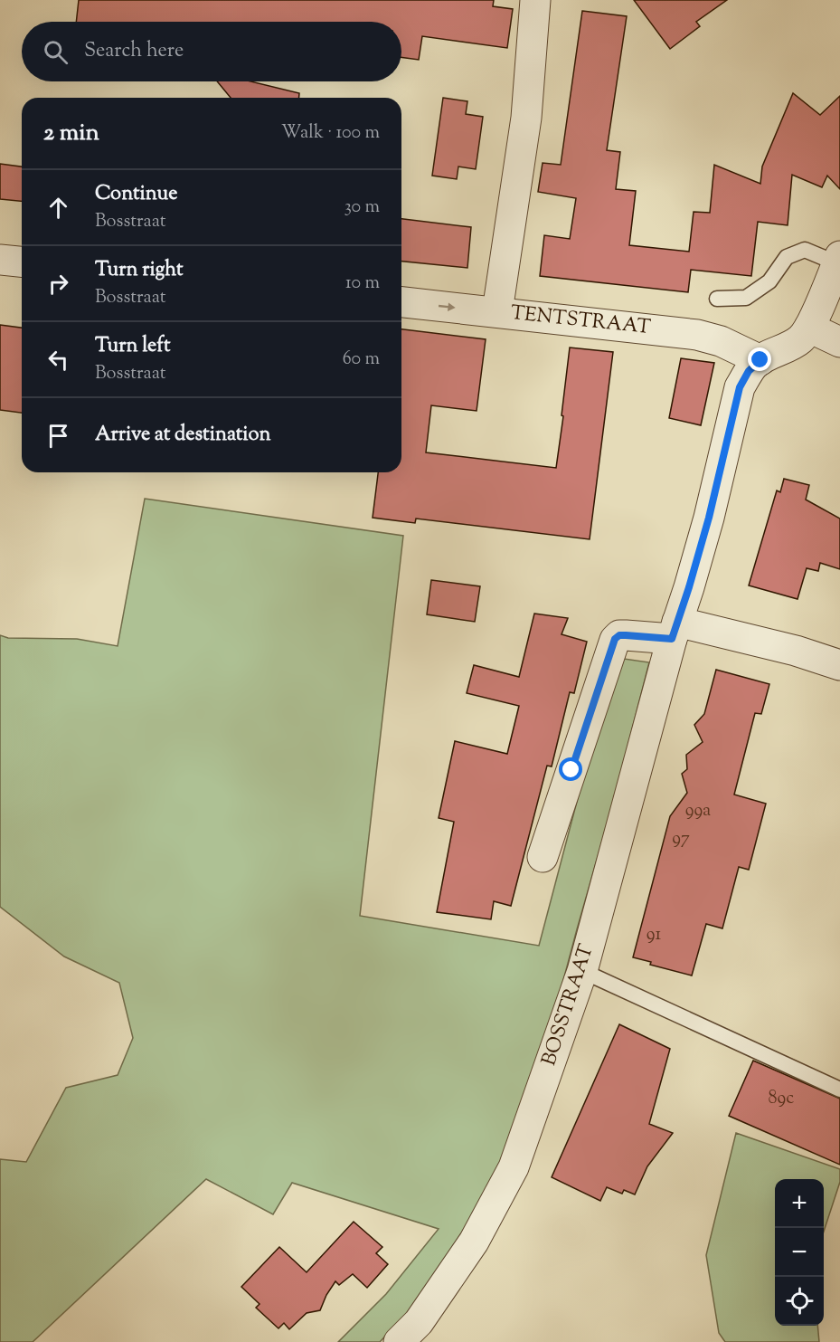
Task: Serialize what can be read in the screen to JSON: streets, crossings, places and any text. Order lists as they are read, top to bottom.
{
  "streets": {
    "street": ["TENTSTRAAT", "BOSSTRAAT"]
  },
  "crossings": [
    ["TENTSTRAAT", "BOSSTRAAT"]
  ],
  "house_numbers": [
    "99a",
    "97",
    "91",
    "89c"
  ],
  "page": {
    "search": "Search here",
    "heading": ["2 min", "Walk · 100 m"],
    "list": [
      ["Continue", "Bosstraat", "30 m"],
      ["Turn right", "Bosstraat", "10 m"],
      ["Turn left", "Bosstraat", "60 m"],
      "Arrive at destination"
    ],
    "map_buttons": ["+", "−"]
  }
}
